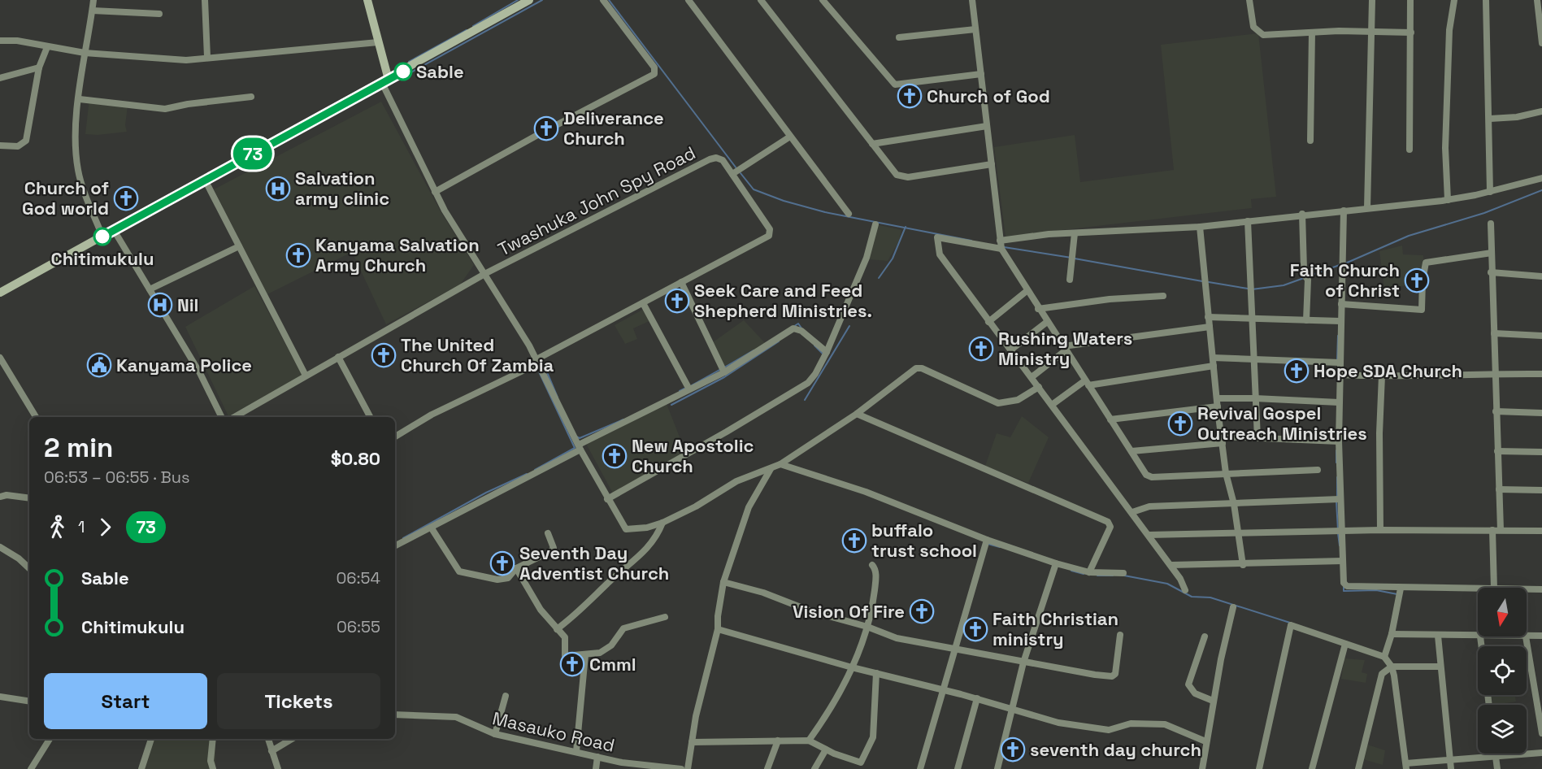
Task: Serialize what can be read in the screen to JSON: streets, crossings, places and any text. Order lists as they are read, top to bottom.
{
  "streets": {
    "street": ["Twashuka John Spy Road", "Masauko Road"]
  },
  "places": {
    "other": ["Sable", "Chitimukulu"],
    "church": [
      "Church of God",
      "Deliverance Church",
      "Church of God world",
      "Kanyama Salvation Army Church",
      "Faith Church of Christ",
      "Seek Care and Feed Shepherd Ministries.",
      "Rushing Waters Ministry",
      "The United Church Of Zambia",
      "Hope SDA Church",
      "Revival Gospel Outreach Ministries",
      "New Apostolic Church",
      "buffalo trust school",
      "Seventh Day Adventist Church",
      "Vision Of Fire",
      "Faith Christian ministry",
      "Cmml",
      "seventh day church"
    ],
    "hospital": ["Salvation army clinic", "Nil"],
    "public building": ["Kanyama Police"]
  },
  "lines": ["bus line 73"],
  "north": "bottom",
  "page": {
    "on_map": "73",
    "heading": ["2 min", "06:53 – 06:55 · Bus", "$0.80"],
    "legs": ["1", "73"],
    "list": [
      {
        "name": "Sable",
        "value": "06:54"
      },
      {
        "name": "Chitimukulu",
        "value": "06:55"
      }
    ],
    "buttons": ["Start", "Tickets"]
  }
}
